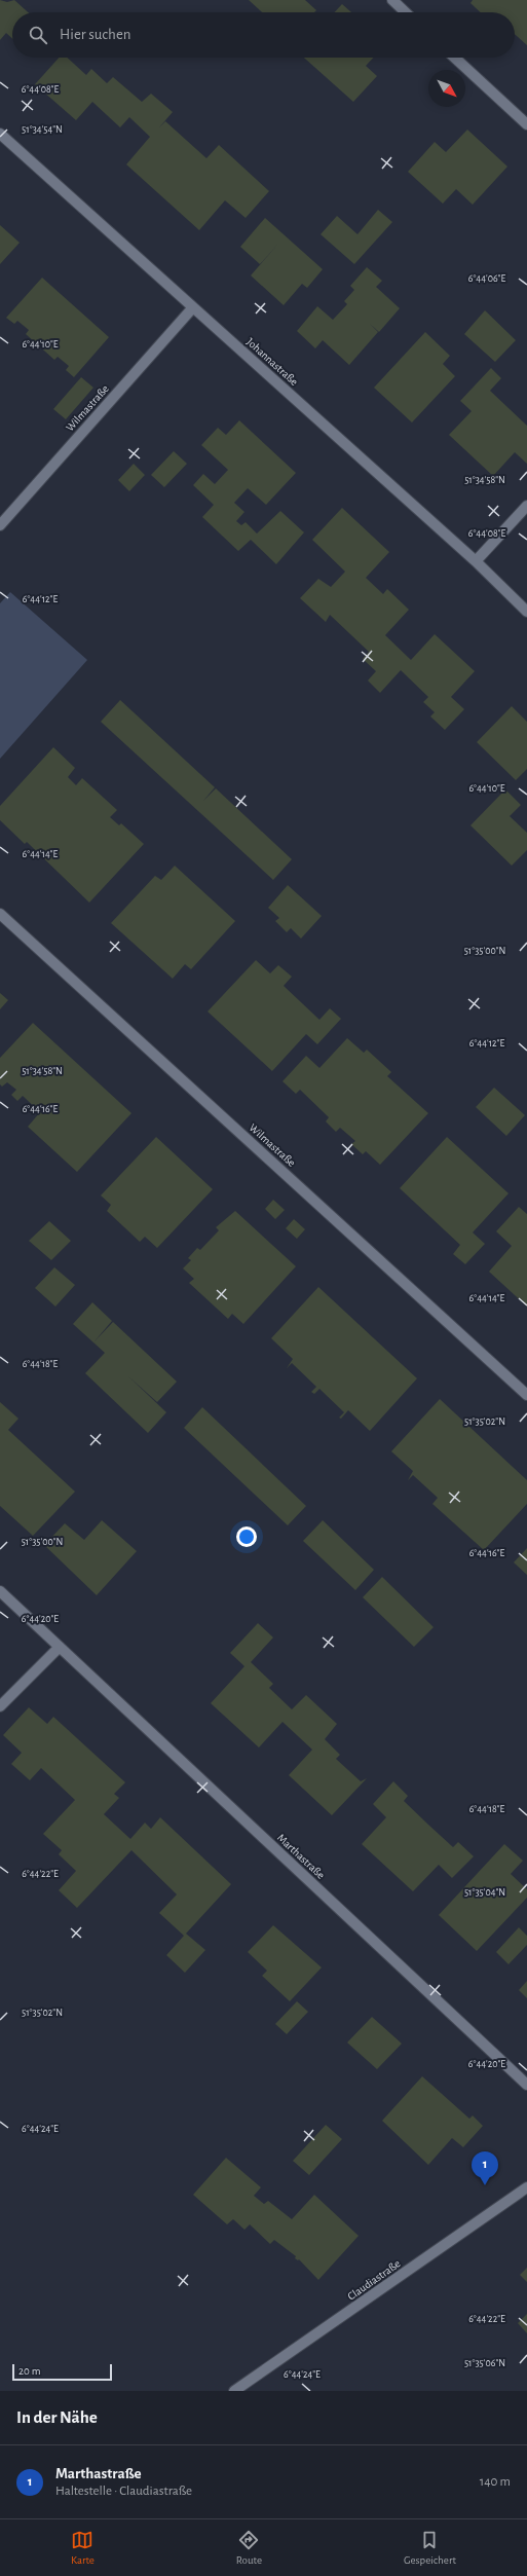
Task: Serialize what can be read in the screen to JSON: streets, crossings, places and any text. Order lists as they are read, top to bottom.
{
  "streets": {
    "street": [
      "Johannastraße",
      "Wilmastraße",
      "Marthastraße",
      "Claudiastraße"
    ]
  },
  "crossings": [
    ["Johannastraße", "Wilmastraße"]
  ],
  "scale_bar": "20 m",
  "north": "bottom right",
  "page": {
    "search": "Hier suchen",
    "pins": "1",
    "scale": "20 m",
    "heading": "In der Nähe",
    "list": [
      {
        "mark": "1",
        "name": "Marthastraße",
        "note": "Haltestelle · Claudiastraße",
        "value": "140 m"
      }
    ],
    "nav": ["Karte", "Route", "Gespeichert"]
  },
  "coordinates": [
    "6°44'08\"E",
    "51°34'54\"N",
    "6°44'06\"E",
    "6°44'10\"E",
    "51°34'58\"N",
    "6°44'12\"E",
    "6°44'14\"E",
    "51°35'00\"N",
    "6°44'16\"E",
    "6°44'18\"E",
    "51°35'02\"N",
    "6°44'20\"E",
    "6°44'22\"E",
    "51°35'04\"N",
    "6°44'24\"E",
    "51°35'06\"N"
  ]
}
